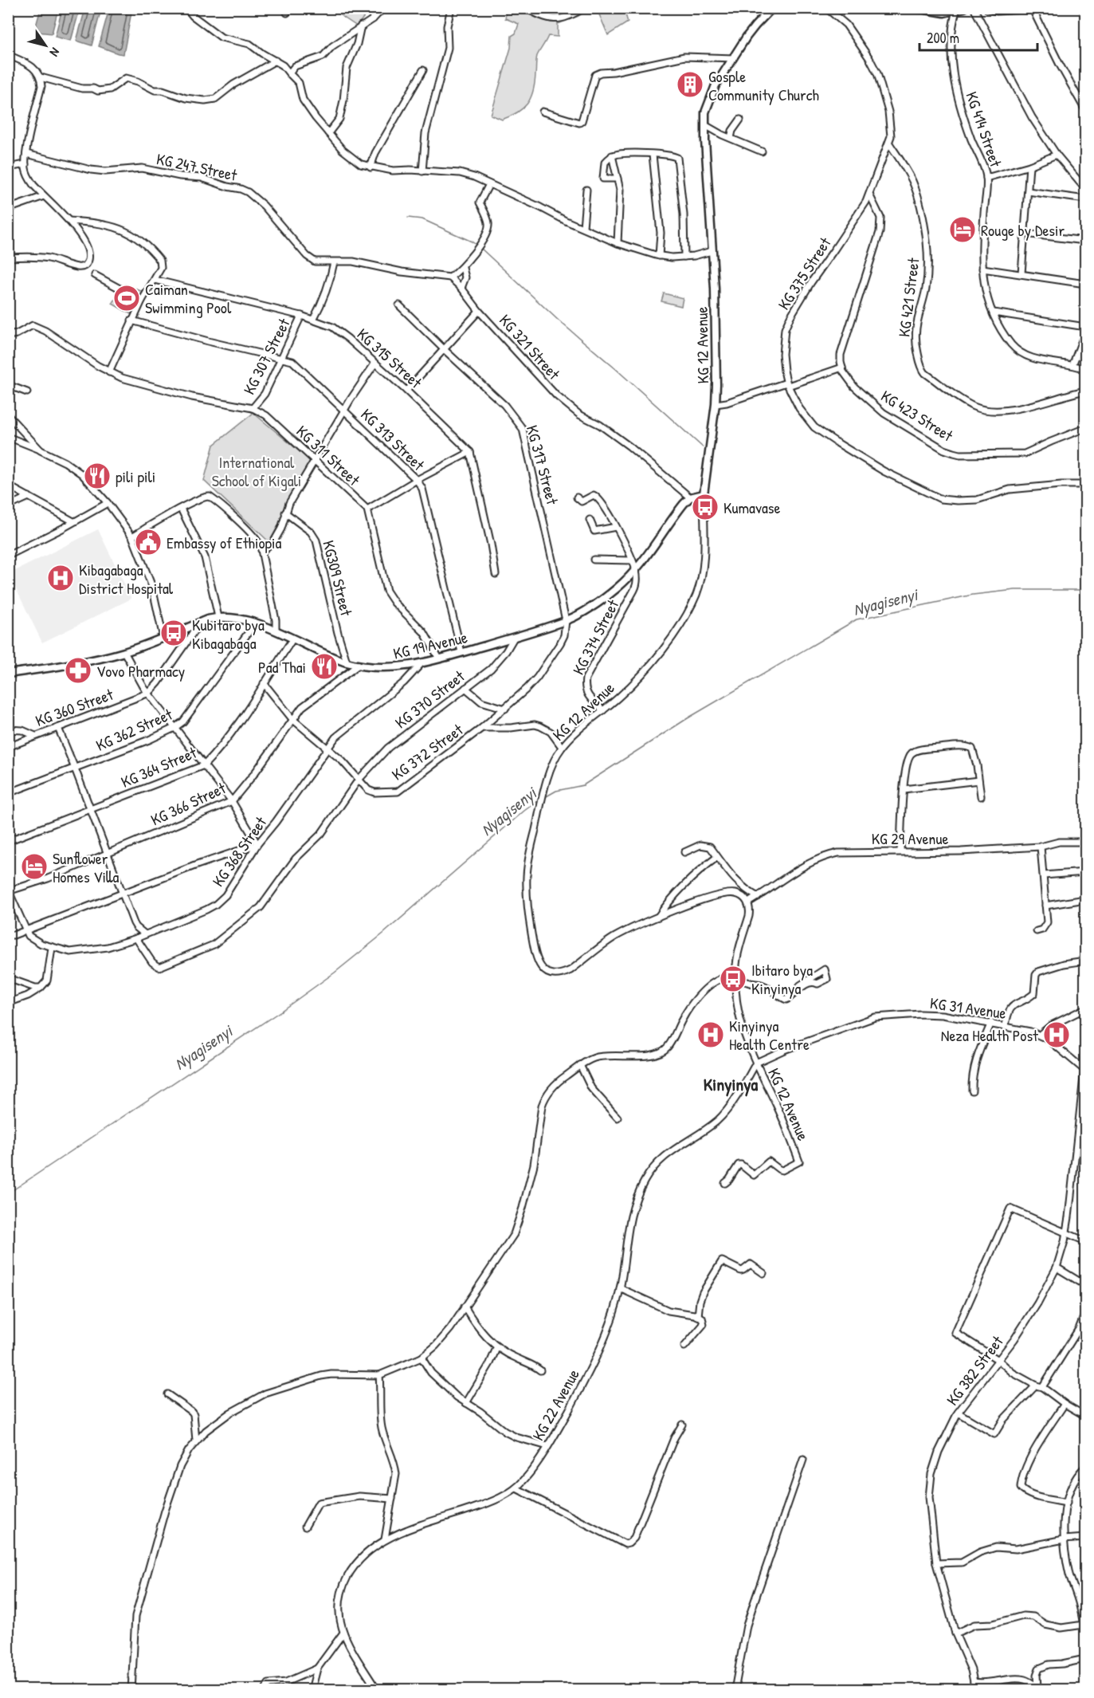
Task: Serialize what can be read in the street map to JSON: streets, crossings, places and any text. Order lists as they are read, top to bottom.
{
  "streets": {
    "main road": ["KG 12 Avenue", "KG 19 Avenue"],
    "street": [
      "KG 414 Street",
      "KG 247 Street",
      "KG 375 Street",
      "KG 421 Street",
      "KG 321 Street",
      "KG 307 Street",
      "KG 315 Street",
      "KG 423 Street",
      "KG 313 Street",
      "KG 311 Street",
      "KG 317 Street",
      "KG309 Street",
      "KG 374 Street",
      "KG 370 Street",
      "KG 360 Street",
      "KG 362 Street",
      "KG 372 Street",
      "KG 364 Street",
      "KG 366 Street",
      "KG 29 Avenue",
      "KG 368 Street",
      "KG 31 Avenue",
      "KG 382 Street",
      "KG 22 Avenue"
    ]
  },
  "crossings": [
    ["KG 247 Street", "KG 307 Street"],
    ["KG 375 Street", "KG 421 Street"],
    ["KG 12 Avenue", "KG 374 Street"],
    ["KG 12 Avenue", "KG 29 Avenue"],
    ["KG 12 Avenue", "KG 31 Avenue"],
    ["KG 12 Avenue", "KG 22 Avenue"],
    ["KG 321 Street", "KG 19 Avenue"],
    ["KG 307 Street", "KG 315 Street"],
    ["KG 307 Street", "KG 313 Street"],
    ["KG 307 Street", "KG 311 Street"],
    ["KG 313 Street", "KG 19 Avenue"],
    ["KG 317 Street", "KG 19 Avenue"],
    ["KG 317 Street", "KG 372 Street"],
    ["KG309 Street", "KG 19 Avenue"],
    ["KG 374 Street", "KG 19 Avenue"],
    ["KG 19 Avenue", "KG 370 Street"],
    ["KG 19 Avenue", "KG 362 Street"],
    ["KG 19 Avenue", "KG 372 Street"],
    ["KG 19 Avenue", "KG 364 Street"],
    ["KG 19 Avenue", "KG 366 Street"],
    ["KG 19 Avenue", "KG 368 Street"],
    ["KG 370 Street", "KG 372 Street"],
    ["KG 370 Street", "KG 368 Street"],
    ["KG 372 Street", "KG 364 Street"],
    ["KG 372 Street", "KG 366 Street"],
    ["KG 372 Street", "KG 368 Street"],
    ["KG 31 Avenue", "KG 382 Street"],
    ["KG 31 Avenue", "KG 22 Avenue"]
  ],
  "districts": ["Kinyinya"],
  "water": ["Nyagisenyi"],
  "parks": ["International School of Kigali"],
  "places": {
    "building": ["Gosple Community Church"],
    "hotel": ["Rouge by Desir", "Sunflower Homes Villa"],
    "sports": ["Caiman Swimming Pool"],
    "restaurant": ["pili pili", "Pad Thai"],
    "bus stop": ["Kumavase", "Kubitaro bya Kibagabaga", "Ibitaro bya Kinyinya"],
    "public building": ["Embassy of Ethiopia"],
    "hospital": ["Kibagabaga District Hospital", "Kinyinya Health Centre", "Neza Health Post"],
    "pharmacy": ["Vovo Pharmacy"]
  },
  "scale_bar": "200 m",
  "north": "bottom right"
}
